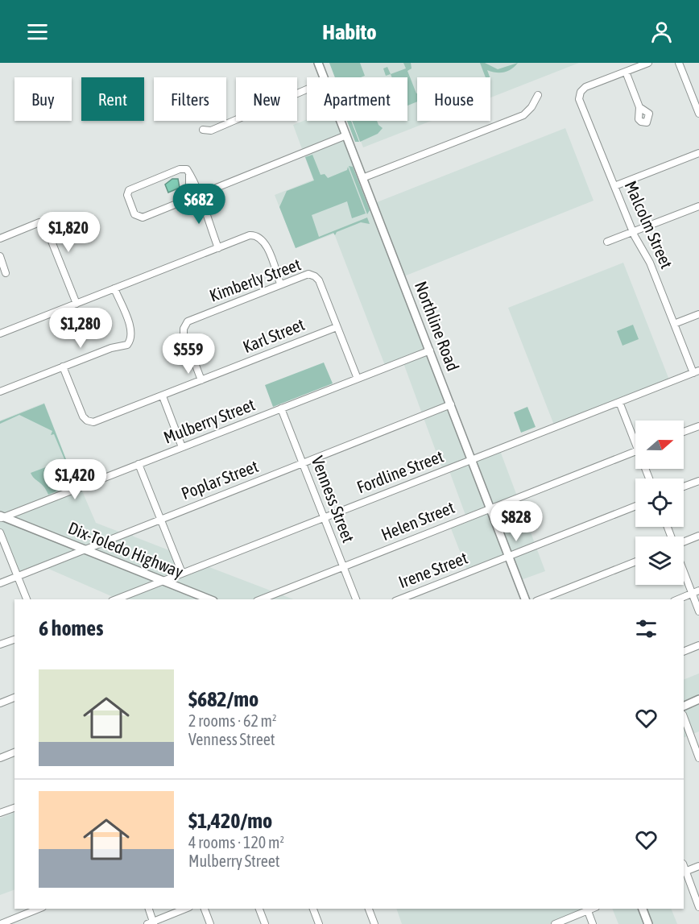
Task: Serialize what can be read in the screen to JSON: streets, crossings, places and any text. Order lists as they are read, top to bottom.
{
  "streets": {
    "main road": ["Northline Road", "Dix-Toledo Highway"],
    "street": [
      "Malcolm Street",
      "Kimberly Street",
      "Karl Street",
      "Mulberry Street",
      "Fordline Street",
      "Poplar Street",
      "Venness Street",
      "Helen Street",
      "Irene Street"
    ]
  },
  "crossings": [
    ["Malcolm Street", "Fordline Street"],
    ["Kimberly Street", "Karl Street"],
    ["Kimberly Street", "Mulberry Street"],
    ["Northline Road", "Mulberry Street"],
    ["Northline Road", "Fordline Street"],
    ["Northline Road", "Poplar Street"],
    ["Northline Road", "Helen Street"],
    ["Northline Road", "Irene Street"],
    ["Mulberry Street", "Venness Street"],
    ["Mulberry Street", "Dix-Toledo Highway"],
    ["Fordline Street", "Venness Street"],
    ["Fordline Street", "Dix-Toledo Highway"],
    ["Poplar Street", "Venness Street"],
    ["Poplar Street", "Dix-Toledo Highway"],
    ["Venness Street", "Helen Street"]
  ],
  "north": "right",
  "page": {
    "header": "Habito",
    "chip": [
      "Buy",
      "Rent",
      "Filters",
      "New",
      "Apartment",
      "House"
    ],
    "price": [
      "$682",
      "$1,820",
      "$1,280",
      "$559",
      "$1,420",
      "$828"
    ],
    "heading": "6 homes",
    "list": [
      {
        "name": "$682/mo",
        "note": "2 rooms · 62 m² · Venness Street"
      },
      {
        "name": "$1,420/mo",
        "note": "4 rooms · 120 m² · Mulberry Street"
      }
    ]
  }
}
